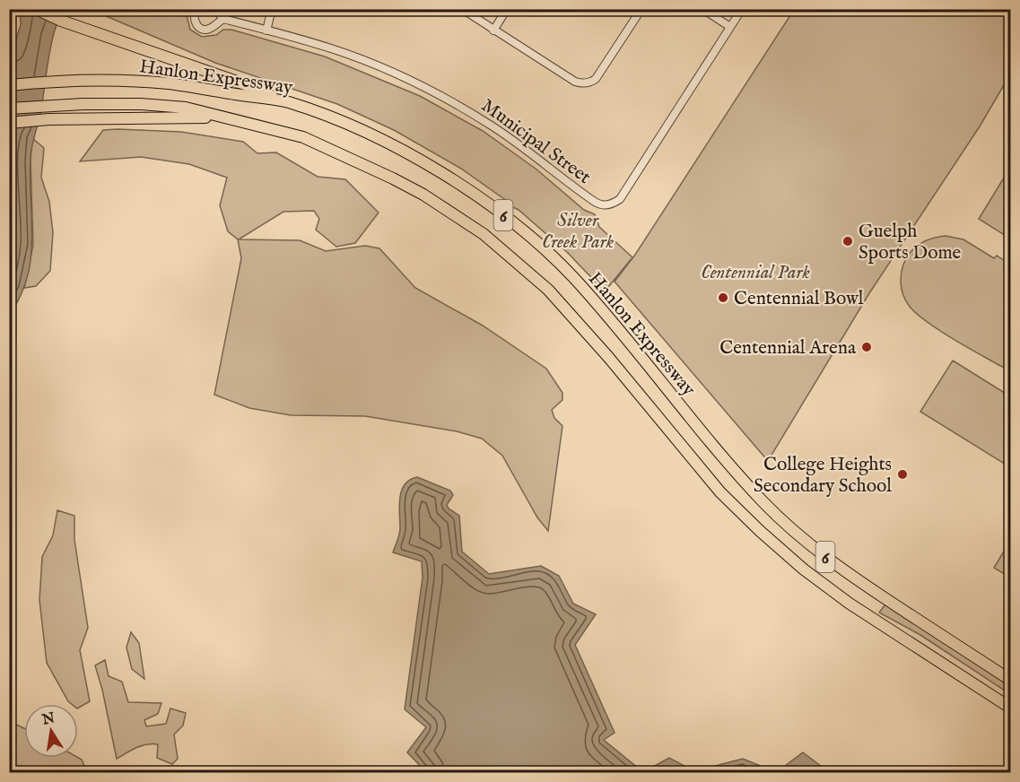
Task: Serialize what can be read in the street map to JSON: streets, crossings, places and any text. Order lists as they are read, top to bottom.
{
  "streets": {
    "highway": ["Hanlon Expressway", "6"],
    "street": ["Municipal Street"]
  },
  "parks": ["Silver Creek Park", "Centennial Park"],
  "places": [
    "Guelph Sports Dome",
    "Centennial Bowl",
    "Centennial Arena",
    "College Heights Secondary School"
  ],
  "north": "top"
}
